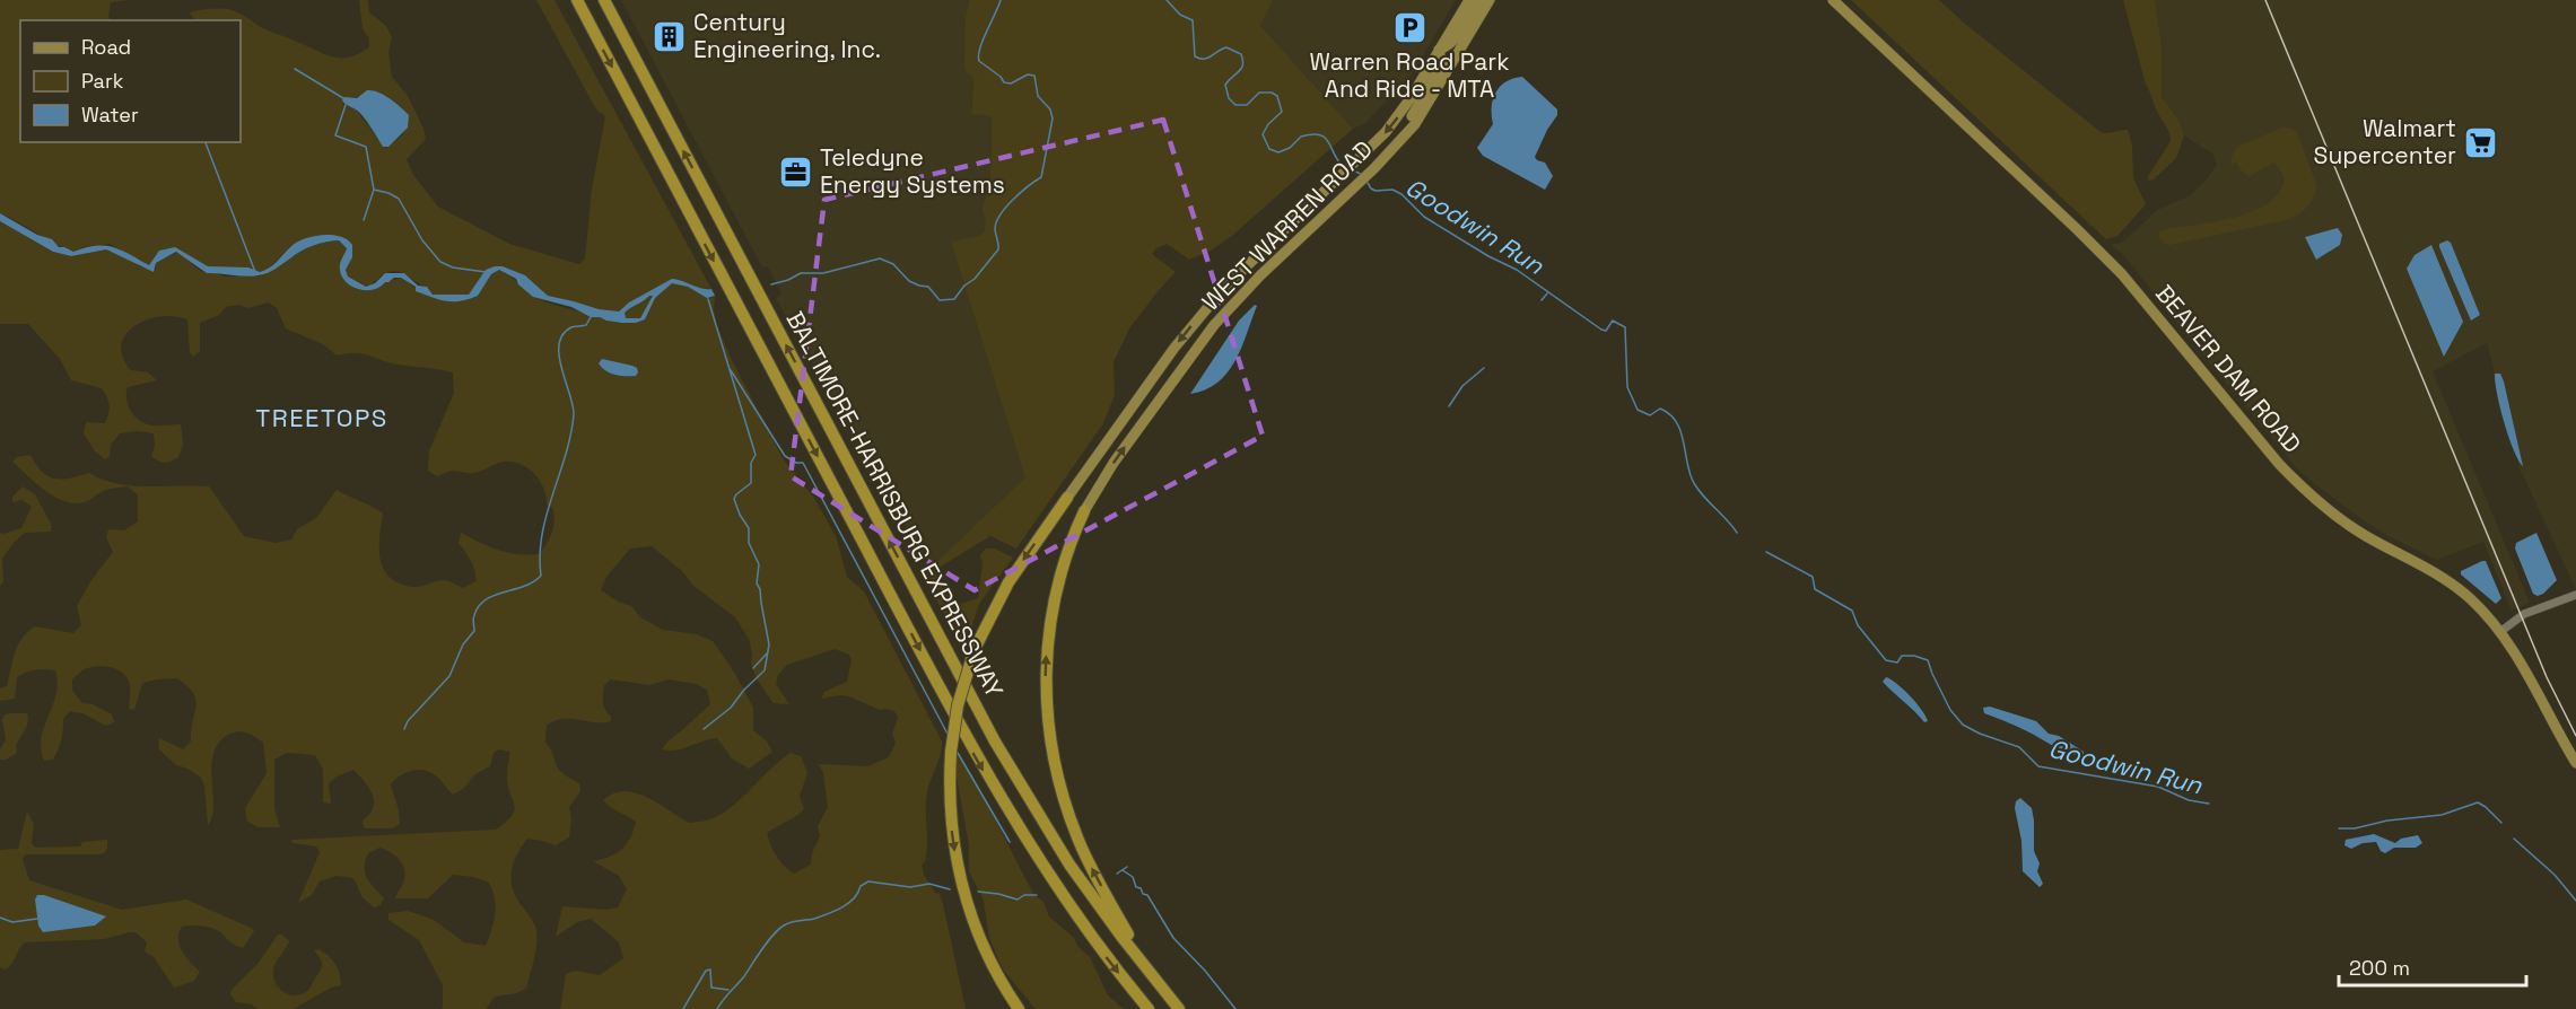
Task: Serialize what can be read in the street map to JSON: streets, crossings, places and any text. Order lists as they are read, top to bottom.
{
  "streets": {
    "highway": ["BALTIMORE-HARRISBURG EXPRESSWAY"],
    "main road": ["WEST WARREN ROAD", "BEAVER DAM ROAD"]
  },
  "districts": ["TREETOPS"],
  "water": ["Goodwin Run"],
  "places": {
    "parking": ["Warren Road Park And Ride - MTA"],
    "building": ["Century Engineering, Inc."],
    "supermarket": ["Walmart Supercenter"],
    "office": ["Teledyne Energy Systems"]
  },
  "legend": ["Road", "Park", "Water"],
  "scale_bar": "200 m"
}
